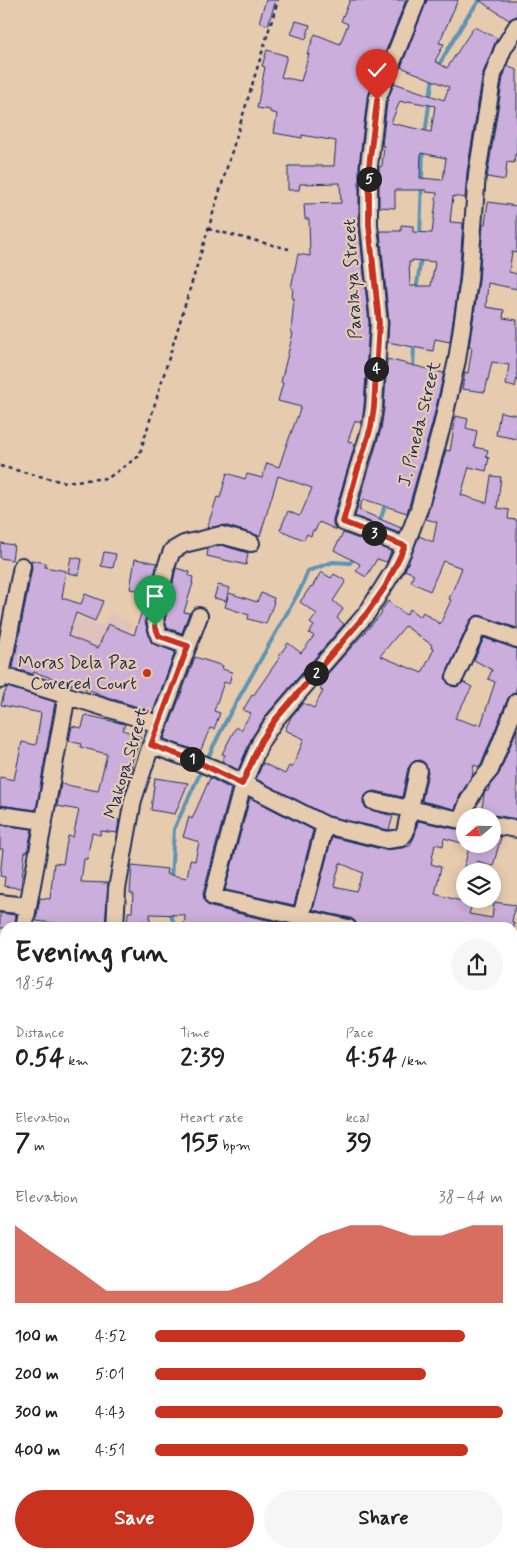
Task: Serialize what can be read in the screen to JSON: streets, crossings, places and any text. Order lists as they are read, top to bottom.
{
  "streets": {
    "street": ["Paralaya Street", "J. Pineda Street", "Makopa Street"]
  },
  "crossings": [
    ["Paralaya Street", "J. Pineda Street"]
  ],
  "places": ["Moras Dela Paz Covered Court"],
  "north": "left",
  "page": {
    "pins": [
      "5",
      "4",
      "3",
      "2",
      "1"
    ],
    "heading": ["Evening run", "18:54"],
    "stats": [
      ["Distance", "0.54 km"],
      ["Time", "2:39"],
      ["Pace", "4:54 /km"],
      ["Elevation", "7 m"],
      ["Heart rate", "155 bpm"],
      ["kcal", "39"]
    ],
    "chart": ["Elevation", "38–44 m"],
    "list": [
      {
        "name": "100 m",
        "note": "4:52"
      },
      {
        "name": "200 m",
        "note": "5:01"
      },
      {
        "name": "300 m",
        "note": "4:43"
      },
      {
        "name": "400 m",
        "note": "4:51"
      }
    ],
    "buttons": ["Save", "Share"]
  }
}
